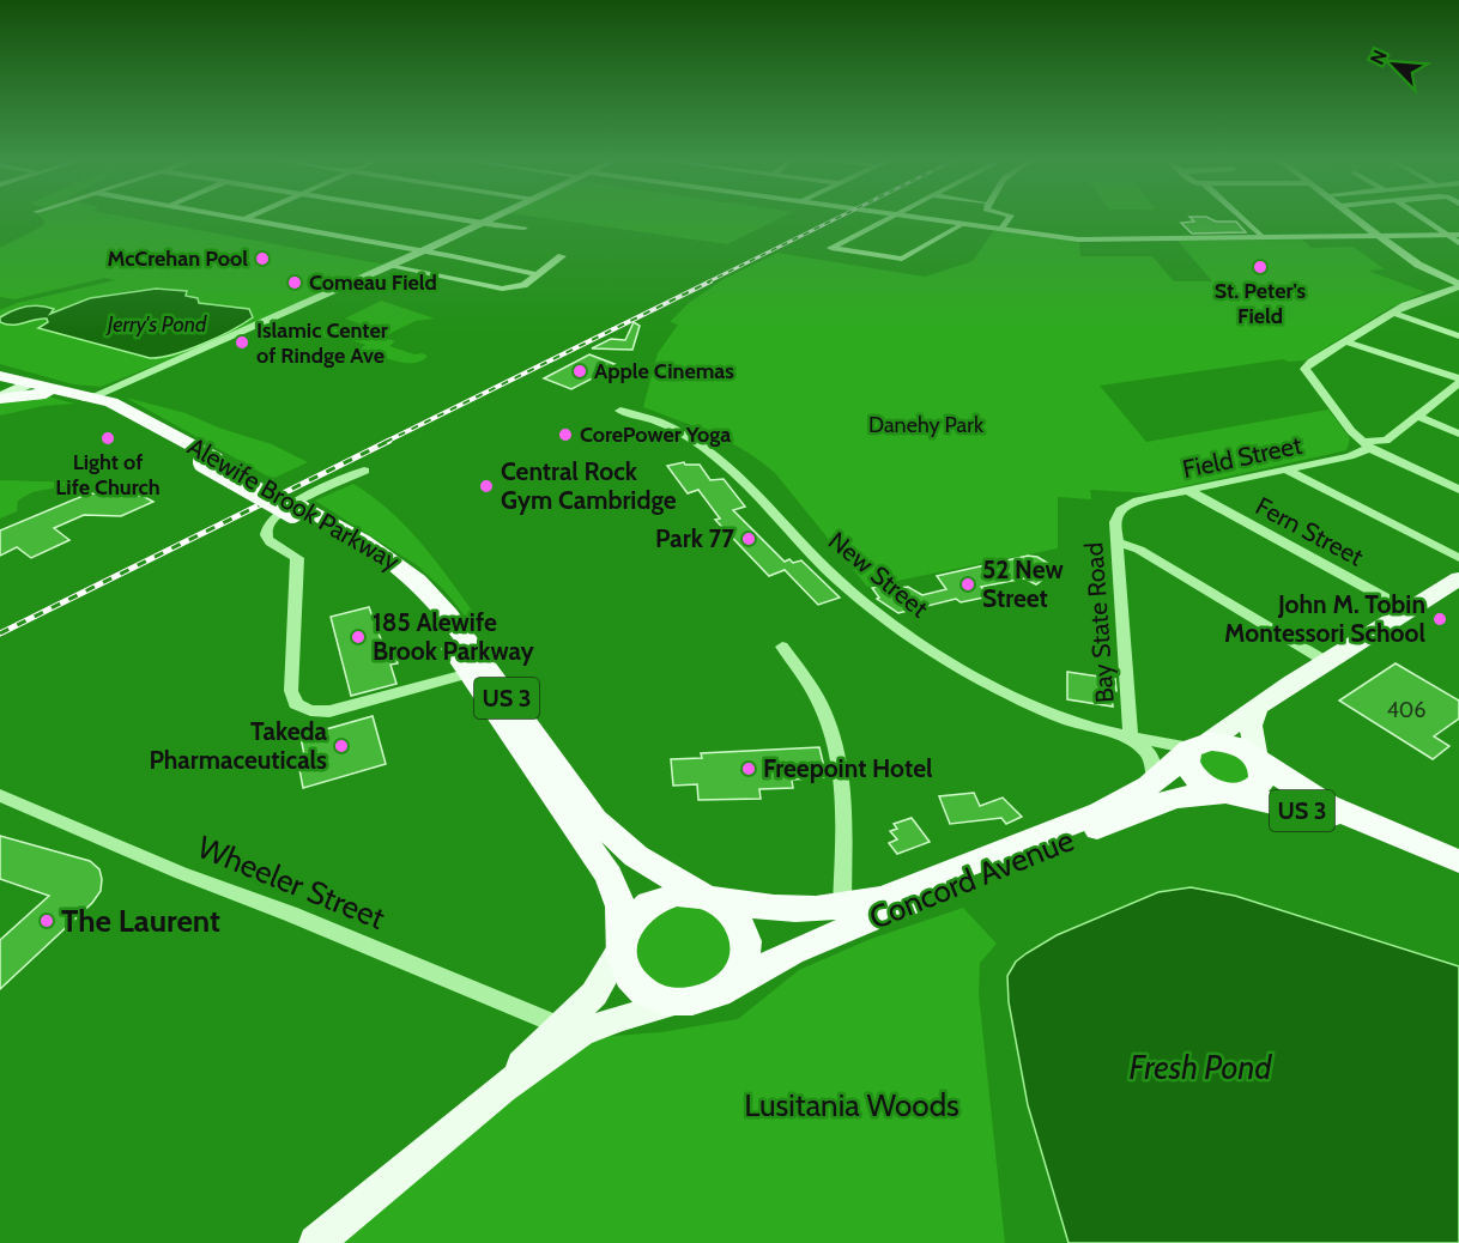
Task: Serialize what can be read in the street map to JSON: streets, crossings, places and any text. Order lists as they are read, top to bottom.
{
  "streets": {
    "highway": ["Alewife Brook Parkway", "US 3", "Concord Avenue"],
    "street": [
      "Field Street",
      "Fern Street",
      "New Street",
      "Bay State Road",
      "Wheeler Street"
    ]
  },
  "crossings": [
    ["Field Street", "Fern Street"],
    ["Field Street", "Bay State Road"],
    ["Alewife Brook Parkway", "US 3"],
    ["Alewife Brook Parkway", "Concord Avenue"],
    ["Fern Street", "Concord Avenue"],
    ["New Street", "Bay State Road"],
    ["New Street", "US 3"],
    ["New Street", "Concord Avenue"],
    ["US 3", "Concord Avenue"]
  ],
  "water": ["Jerry's Pond", "Fresh Pond"],
  "parks": ["Danehy Park", "Lusitania Woods"],
  "places": [
    "McCrehan Pool",
    "St. Peter's Field",
    "Comeau Field",
    "Islamic Center of Rindge Ave",
    "Apple Cinemas",
    "CorePower Yoga",
    "Light of Life Church",
    "Central Rock Gym Cambridge",
    "Park 77",
    "52 New Street",
    "John M. Tobin Montessori School",
    "185 Alewife Brook Parkway",
    "Takeda Pharmaceuticals",
    "Freepoint Hotel",
    "The Laurent"
  ],
  "house_numbers": ["406"],
  "north": "top left"
}
